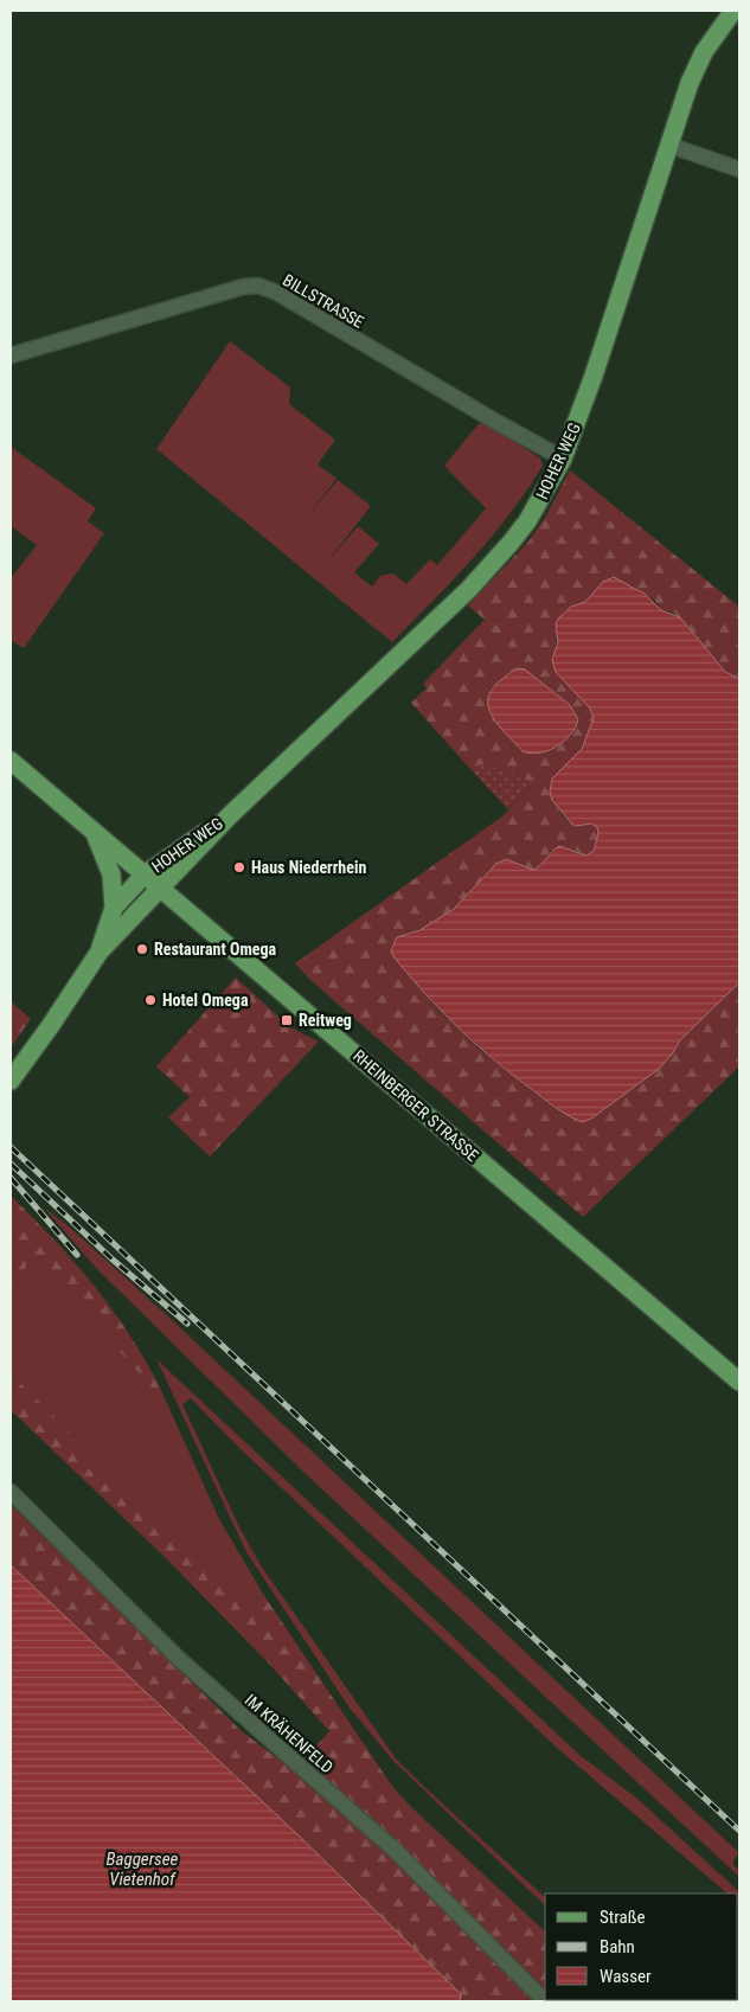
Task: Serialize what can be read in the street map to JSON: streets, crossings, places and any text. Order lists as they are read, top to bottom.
{
  "streets": {
    "main road": ["HOHER WEG", "RHEINBERGER STRASSE"],
    "street": ["BILLSTRASSE", "IM KRÄHENFELD"]
  },
  "crossings": [
    ["BILLSTRASSE", "HOHER WEG"],
    ["HOHER WEG", "RHEINBERGER STRASSE"]
  ],
  "water": ["Baggersee Vietenhof"],
  "places": {
    "other": ["Haus Niederrhein", "Restaurant Omega", "Hotel Omega"],
    "transit": ["Reitweg"]
  },
  "legend": ["Straße", "Bahn", "Wasser"]
}
